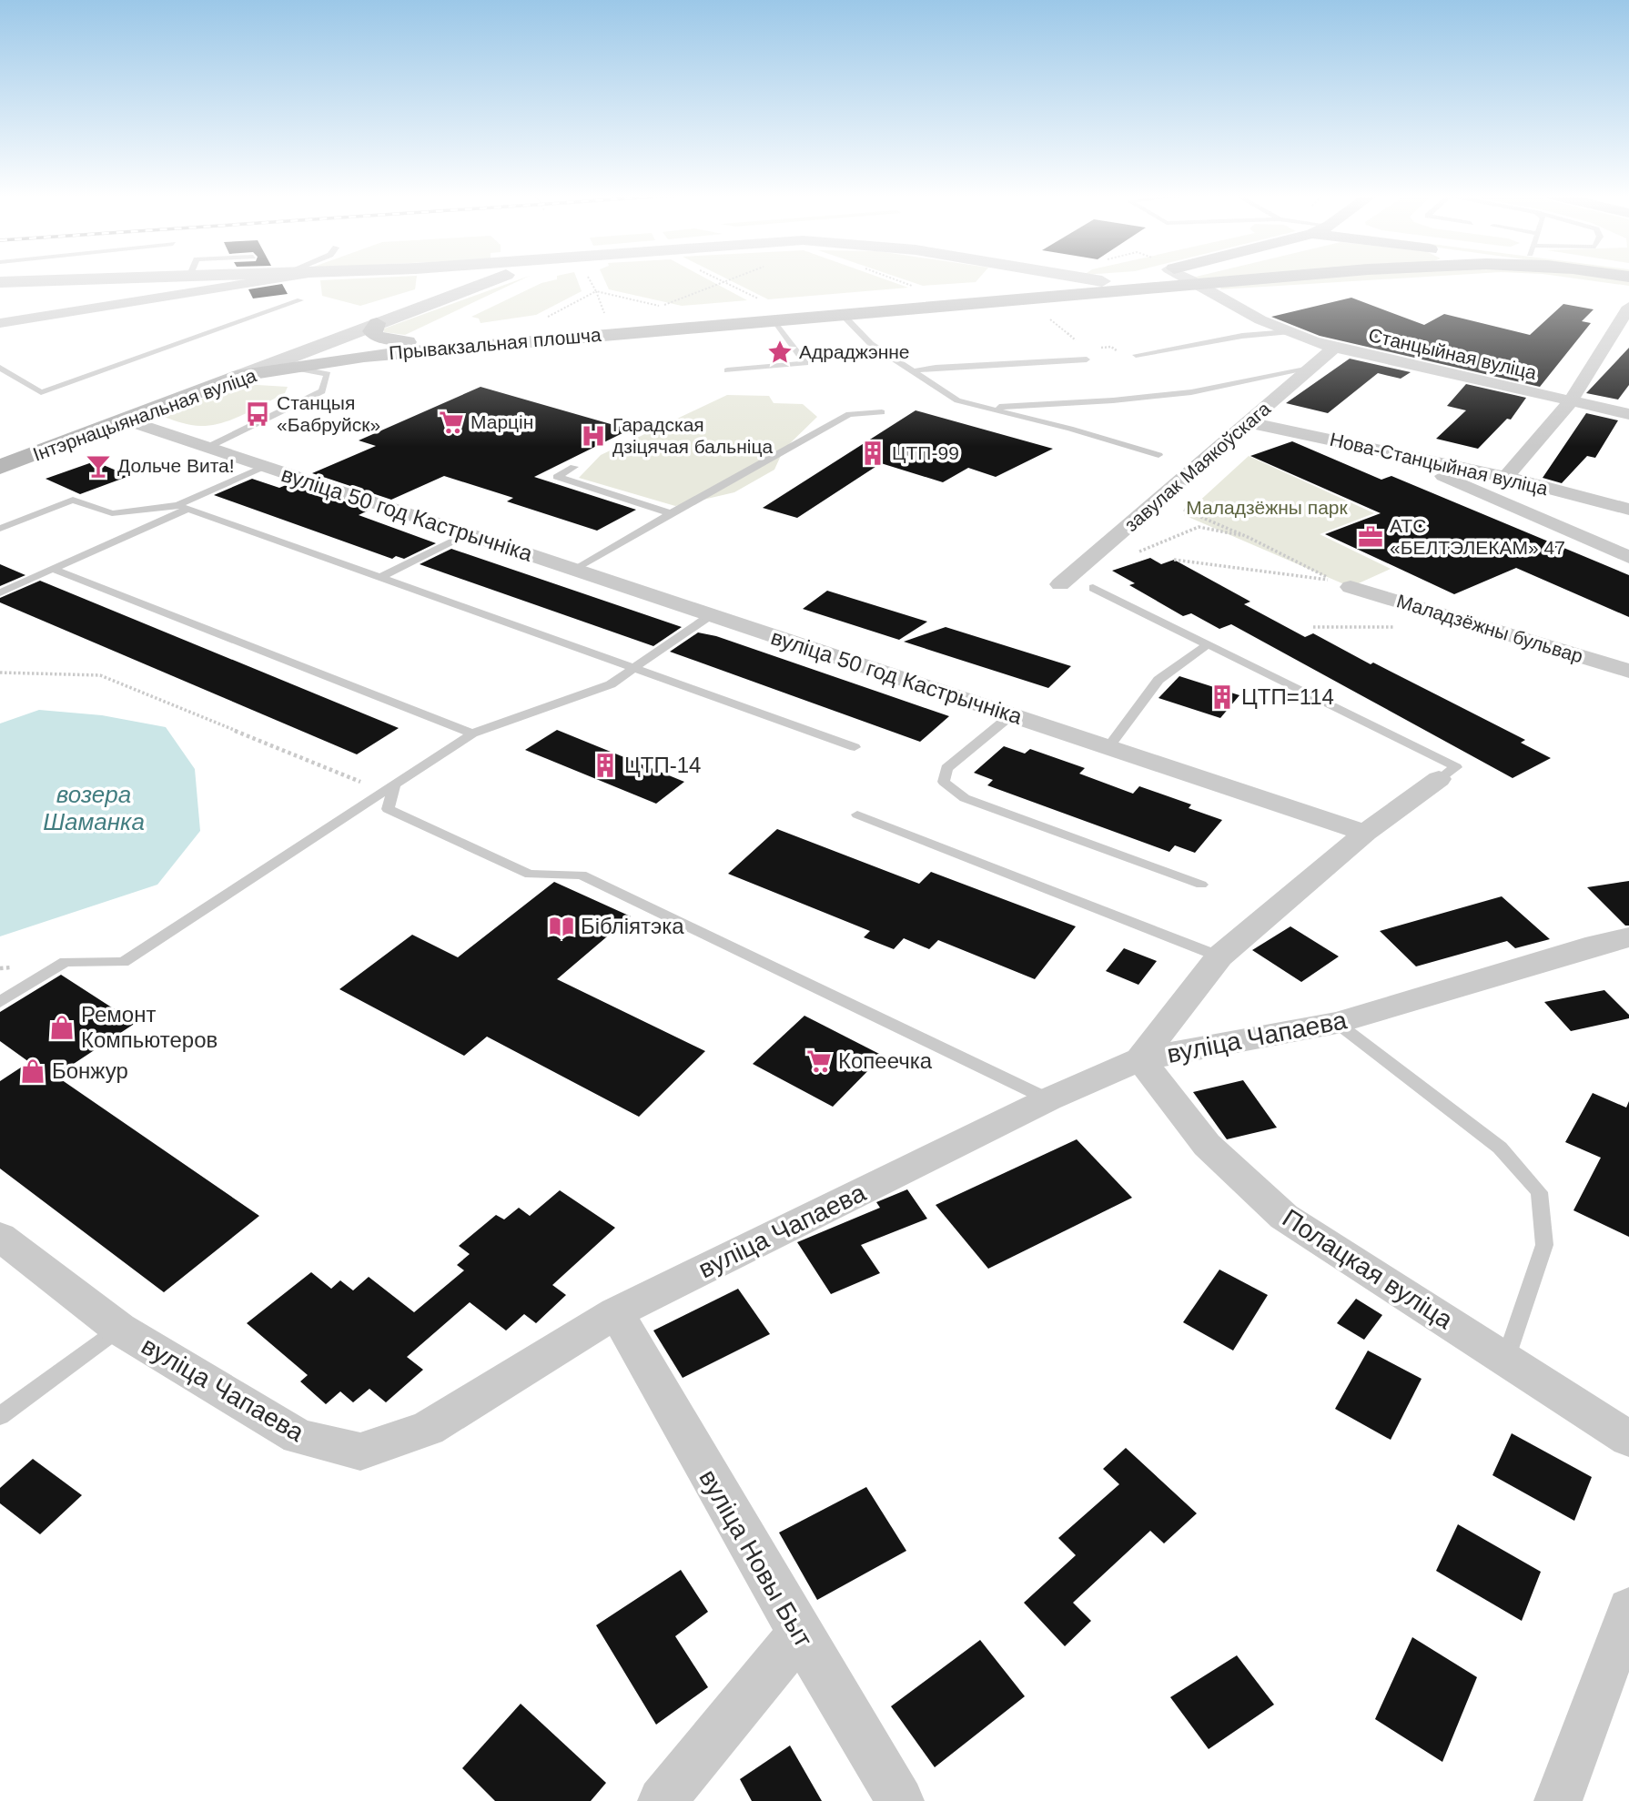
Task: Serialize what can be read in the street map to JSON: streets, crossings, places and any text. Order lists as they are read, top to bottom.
{
  "streets": {
    "main road": ["Прывакзальная плошча", "Інтэрнацыянальная вуліца"],
    "street": [
      "Станцыйная вуліца",
      "Нова-Станцыйная вуліца",
      "завулак Маякоўскага",
      "вуліца 50 год Кастрычніка",
      "Маладзёжны бульвар",
      "вуліца Чапаева",
      "Полацкая вуліца",
      "вуліца Новы Быт"
    ]
  },
  "crossings": [
    ["Прывакзальная плошча", "Інтэрнацыянальная вуліца"],
    ["Станцыйная вуліца", "завулак Маякоўскага"],
    ["Інтэрнацыянальная вуліца", "вуліца 50 год Кастрычніка"],
    ["Нова-Станцыйная вуліца", "завулак Маякоўскага"],
    ["вуліца Чапаева", "Полацкая вуліца"],
    ["вуліца Чапаева", "вуліца Новы Быт"]
  ],
  "water": ["возера Шаманка"],
  "parks": ["Маладзёжны парк"],
  "places": {
    "place": ["Адраджэнне"],
    "bus stop": ["Станцыя «Бабруйск»"],
    "supermarket": ["Марцін", "Копеечка"],
    "hospital": ["Гарадская дзіцячая бальніца"],
    "building": ["ЦТП-99", "ЦТП=114", "ЦТП-14"],
    "bar": ["Дольче Вита!"],
    "office": ["АТС «БЕЛТЭЛЕКАМ» 47"],
    "library": ["Бібліятэка"],
    "shop": ["Ремонт Компьютеров", "Бонжур"]
  }
}
